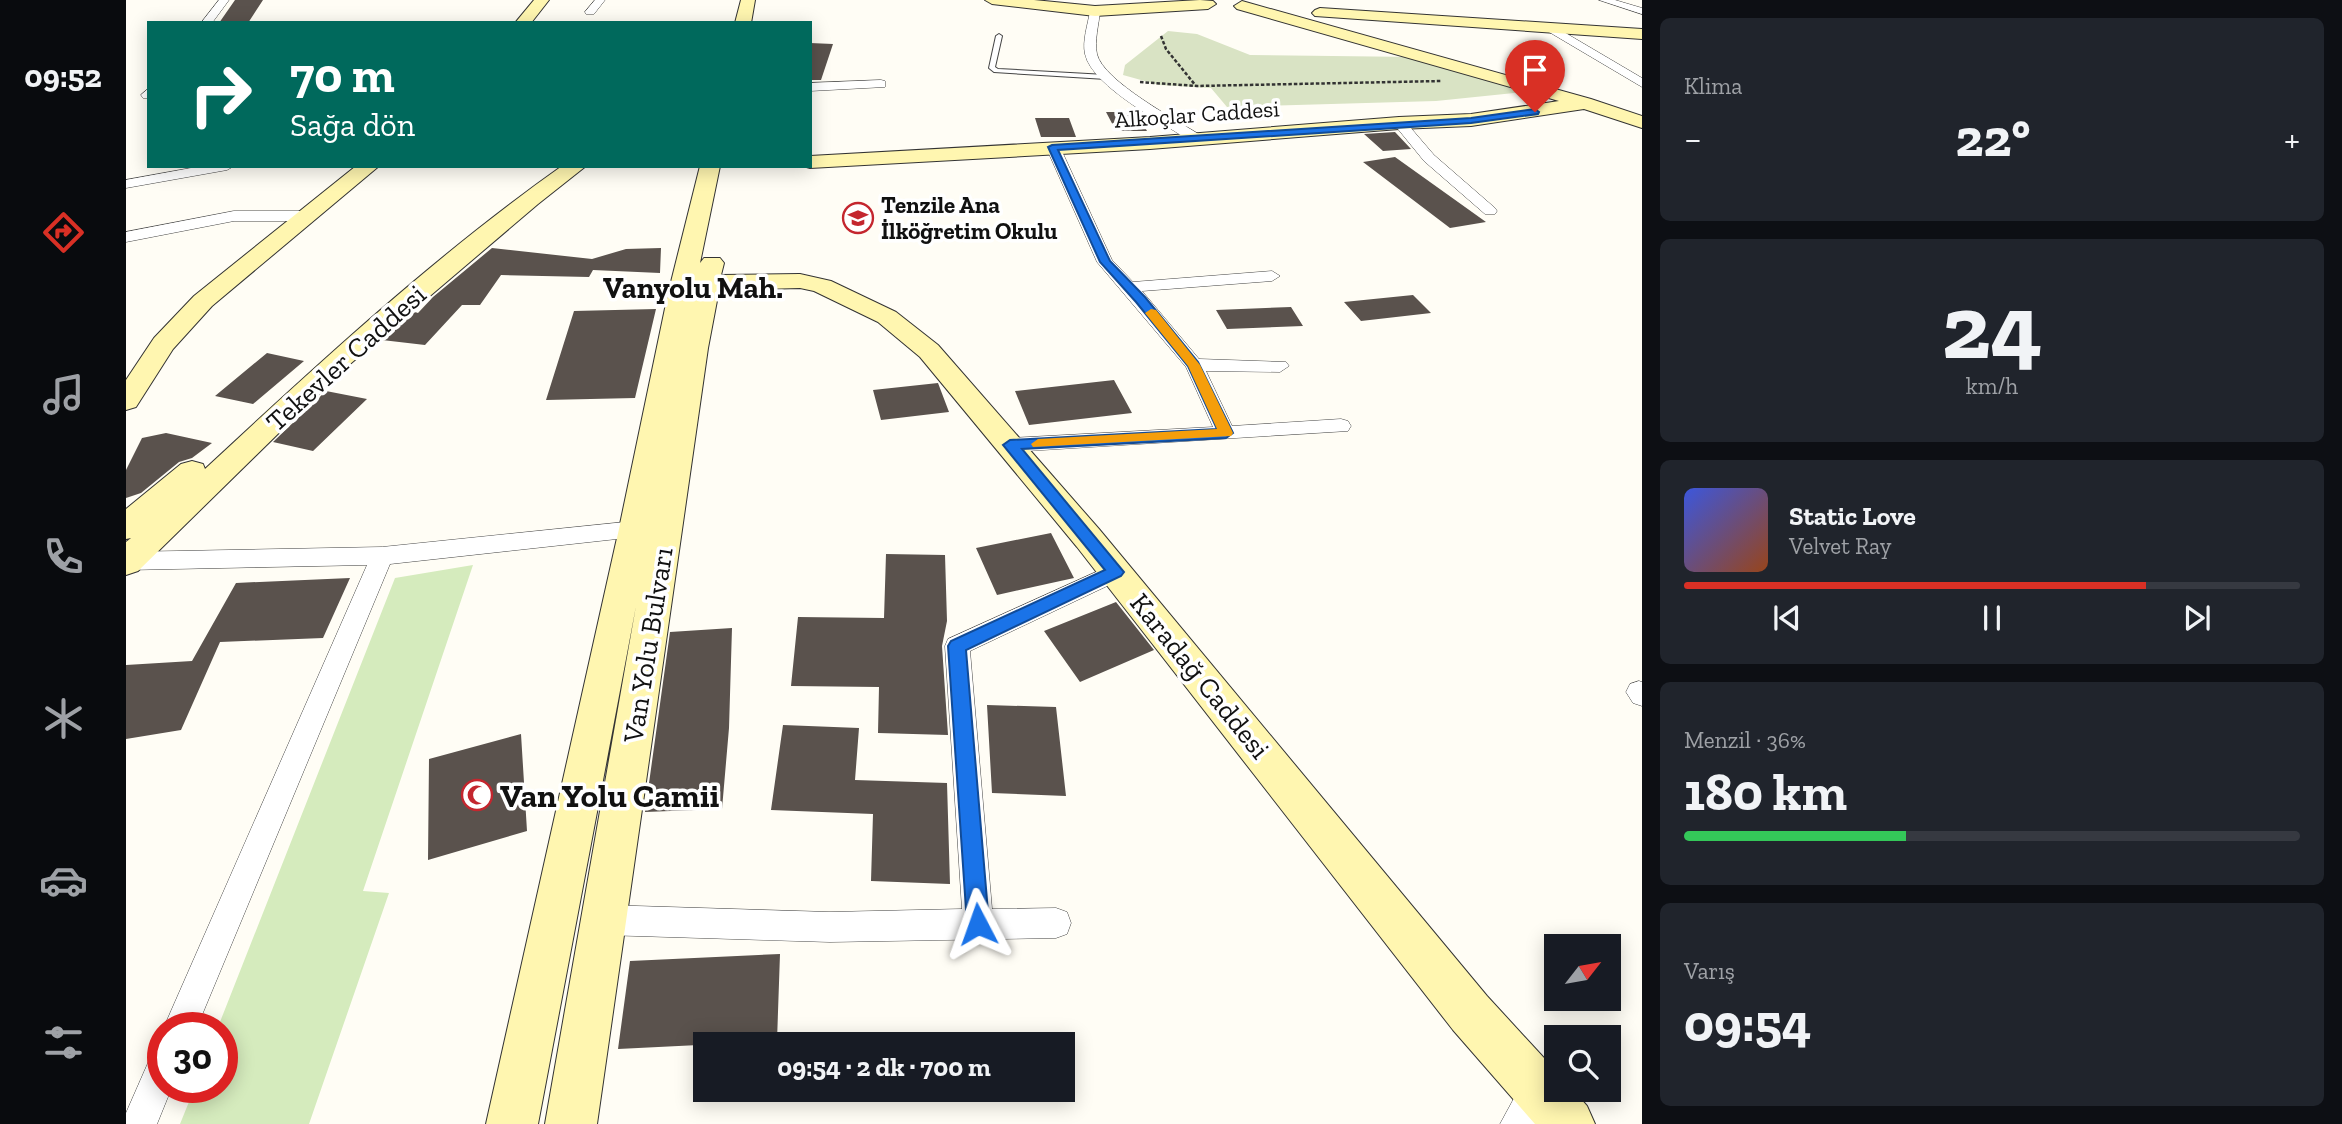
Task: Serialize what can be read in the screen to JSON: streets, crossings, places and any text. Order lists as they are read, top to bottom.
{
  "streets": {
    "street": [
      "Alkoçlar Caddesi",
      "Tekevler Caddesi",
      "Van Yolu Bulvarı",
      "Karadağ Caddesi"
    ]
  },
  "crossings": [
    ["Van Yolu Bulvarı", "Karadağ Caddesi"]
  ],
  "districts": ["Vanyolu Mah."],
  "places": {
    "school or university": ["Tenzile Ana İlköğretim Okulu"],
    "mosque": ["Van Yolu Camii"]
  },
  "north": "top right",
  "page": {
    "tabs": "09:52",
    "tile": [
      "Klima",
      ["24", "km/h"],
      ["Menzil · 36%", "180 km"],
      ["Varış", "09:54"]
    ],
    "turn": ["70 m", "Sağa dön"],
    "heat": ["−", "22°", "+"],
    "song": ["Static Love", "Velvet Ray"],
    "limit": "30",
    "trip": "09:54 · 2 dk · 700 m"
  }
}
